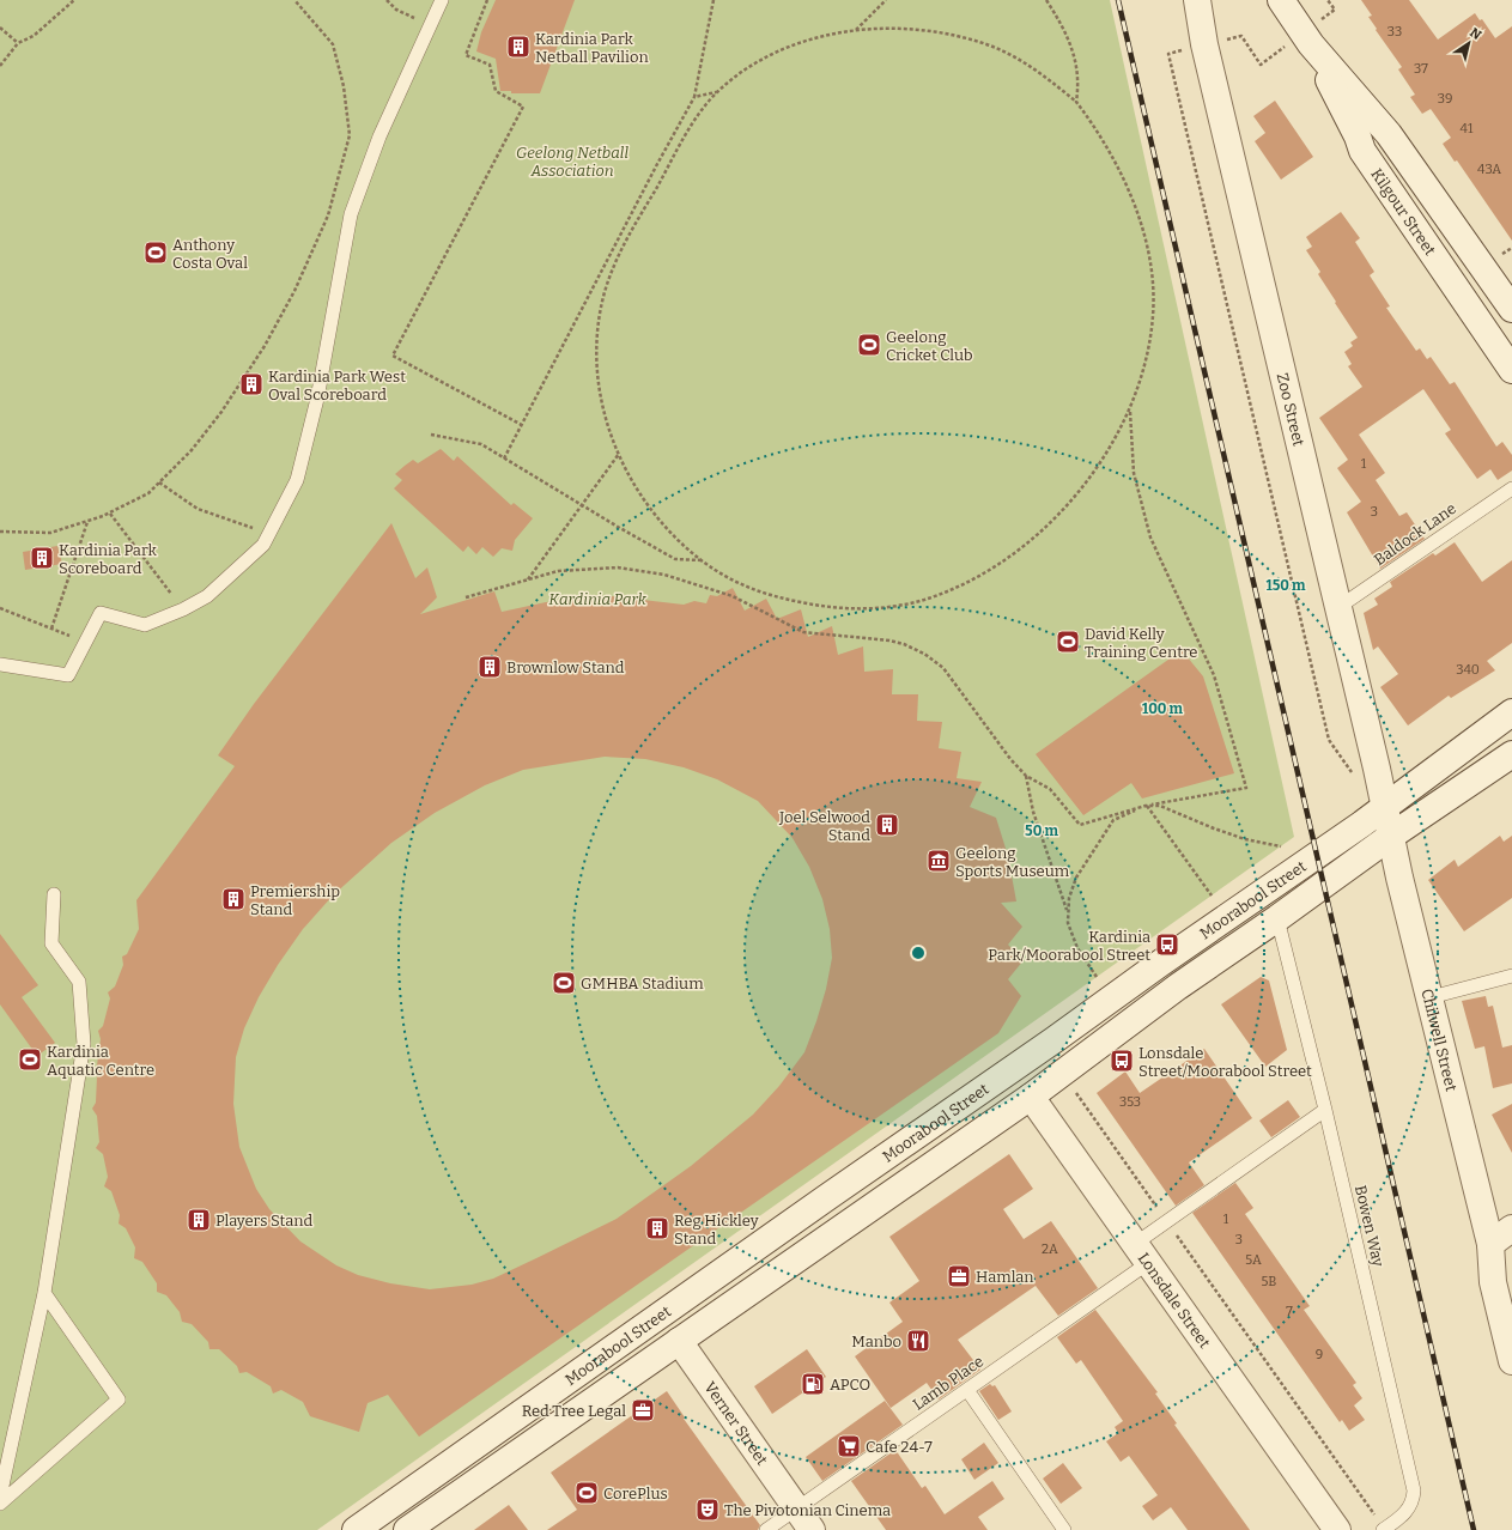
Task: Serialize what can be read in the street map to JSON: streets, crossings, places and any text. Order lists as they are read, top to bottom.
{
  "streets": {
    "street": [
      "Kilgour Street",
      "Zoo Street",
      "Moorabool Street",
      "Chilwell Street",
      "Lonsdale Street",
      "Verner Street"
    ],
    "lane": ["Baldock Lane", "Bowen Way", "Lamb Place"]
  },
  "crossings": [
    ["Zoo Street", "Baldock Lane"],
    ["Zoo Street", "Moorabool Street"],
    ["Zoo Street", "Chilwell Street"],
    ["Moorabool Street", "Chilwell Street"],
    ["Moorabool Street", "Bowen Way"],
    ["Moorabool Street", "Lonsdale Street"],
    ["Moorabool Street", "Verner Street"],
    ["Bowen Way", "Lamb Place"],
    ["Lonsdale Street", "Lamb Place"],
    ["Lamb Place", "Verner Street"]
  ],
  "parks": ["Geelong Netball Association", "Kardinia Park"],
  "places": {
    "building": [
      "Kardinia Park Netball Pavilion",
      "Kardinia Park West Oval Scoreboard",
      "Kardinia Park Scoreboard",
      "Brownlow Stand",
      "Joel Selwood Stand",
      "Premiership Stand",
      "Players Stand",
      "Reg Hickley Stand"
    ],
    "sports": [
      "Anthony Costa Oval",
      "Geelong Cricket Club",
      "David Kelly Training Centre",
      "GMHBA Stadium",
      "Kardinia Aquatic Centre",
      "CorePlus"
    ],
    "museum": ["Geelong Sports Museum"],
    "bus stop": ["Kardinia Park/Moorabool Street", "Lonsdale Street/Moorabool Street"],
    "office": ["Hamlan", "Red Tree Legal"],
    "restaurant": ["Manbo"],
    "fuel station": ["APCO"],
    "supermarket": ["Cafe 24-7"],
    "theatre": ["The Pivotonian Cinema"]
  },
  "house_numbers": [
    "33",
    "37",
    "39",
    "41",
    "43A",
    "1",
    "3",
    "340",
    "353",
    "1",
    "3",
    "2A",
    "5A",
    "5B",
    "7",
    "9"
  ],
  "north": "top right",
  "rings": ["150 m", "100 m", "50 m"]
}
